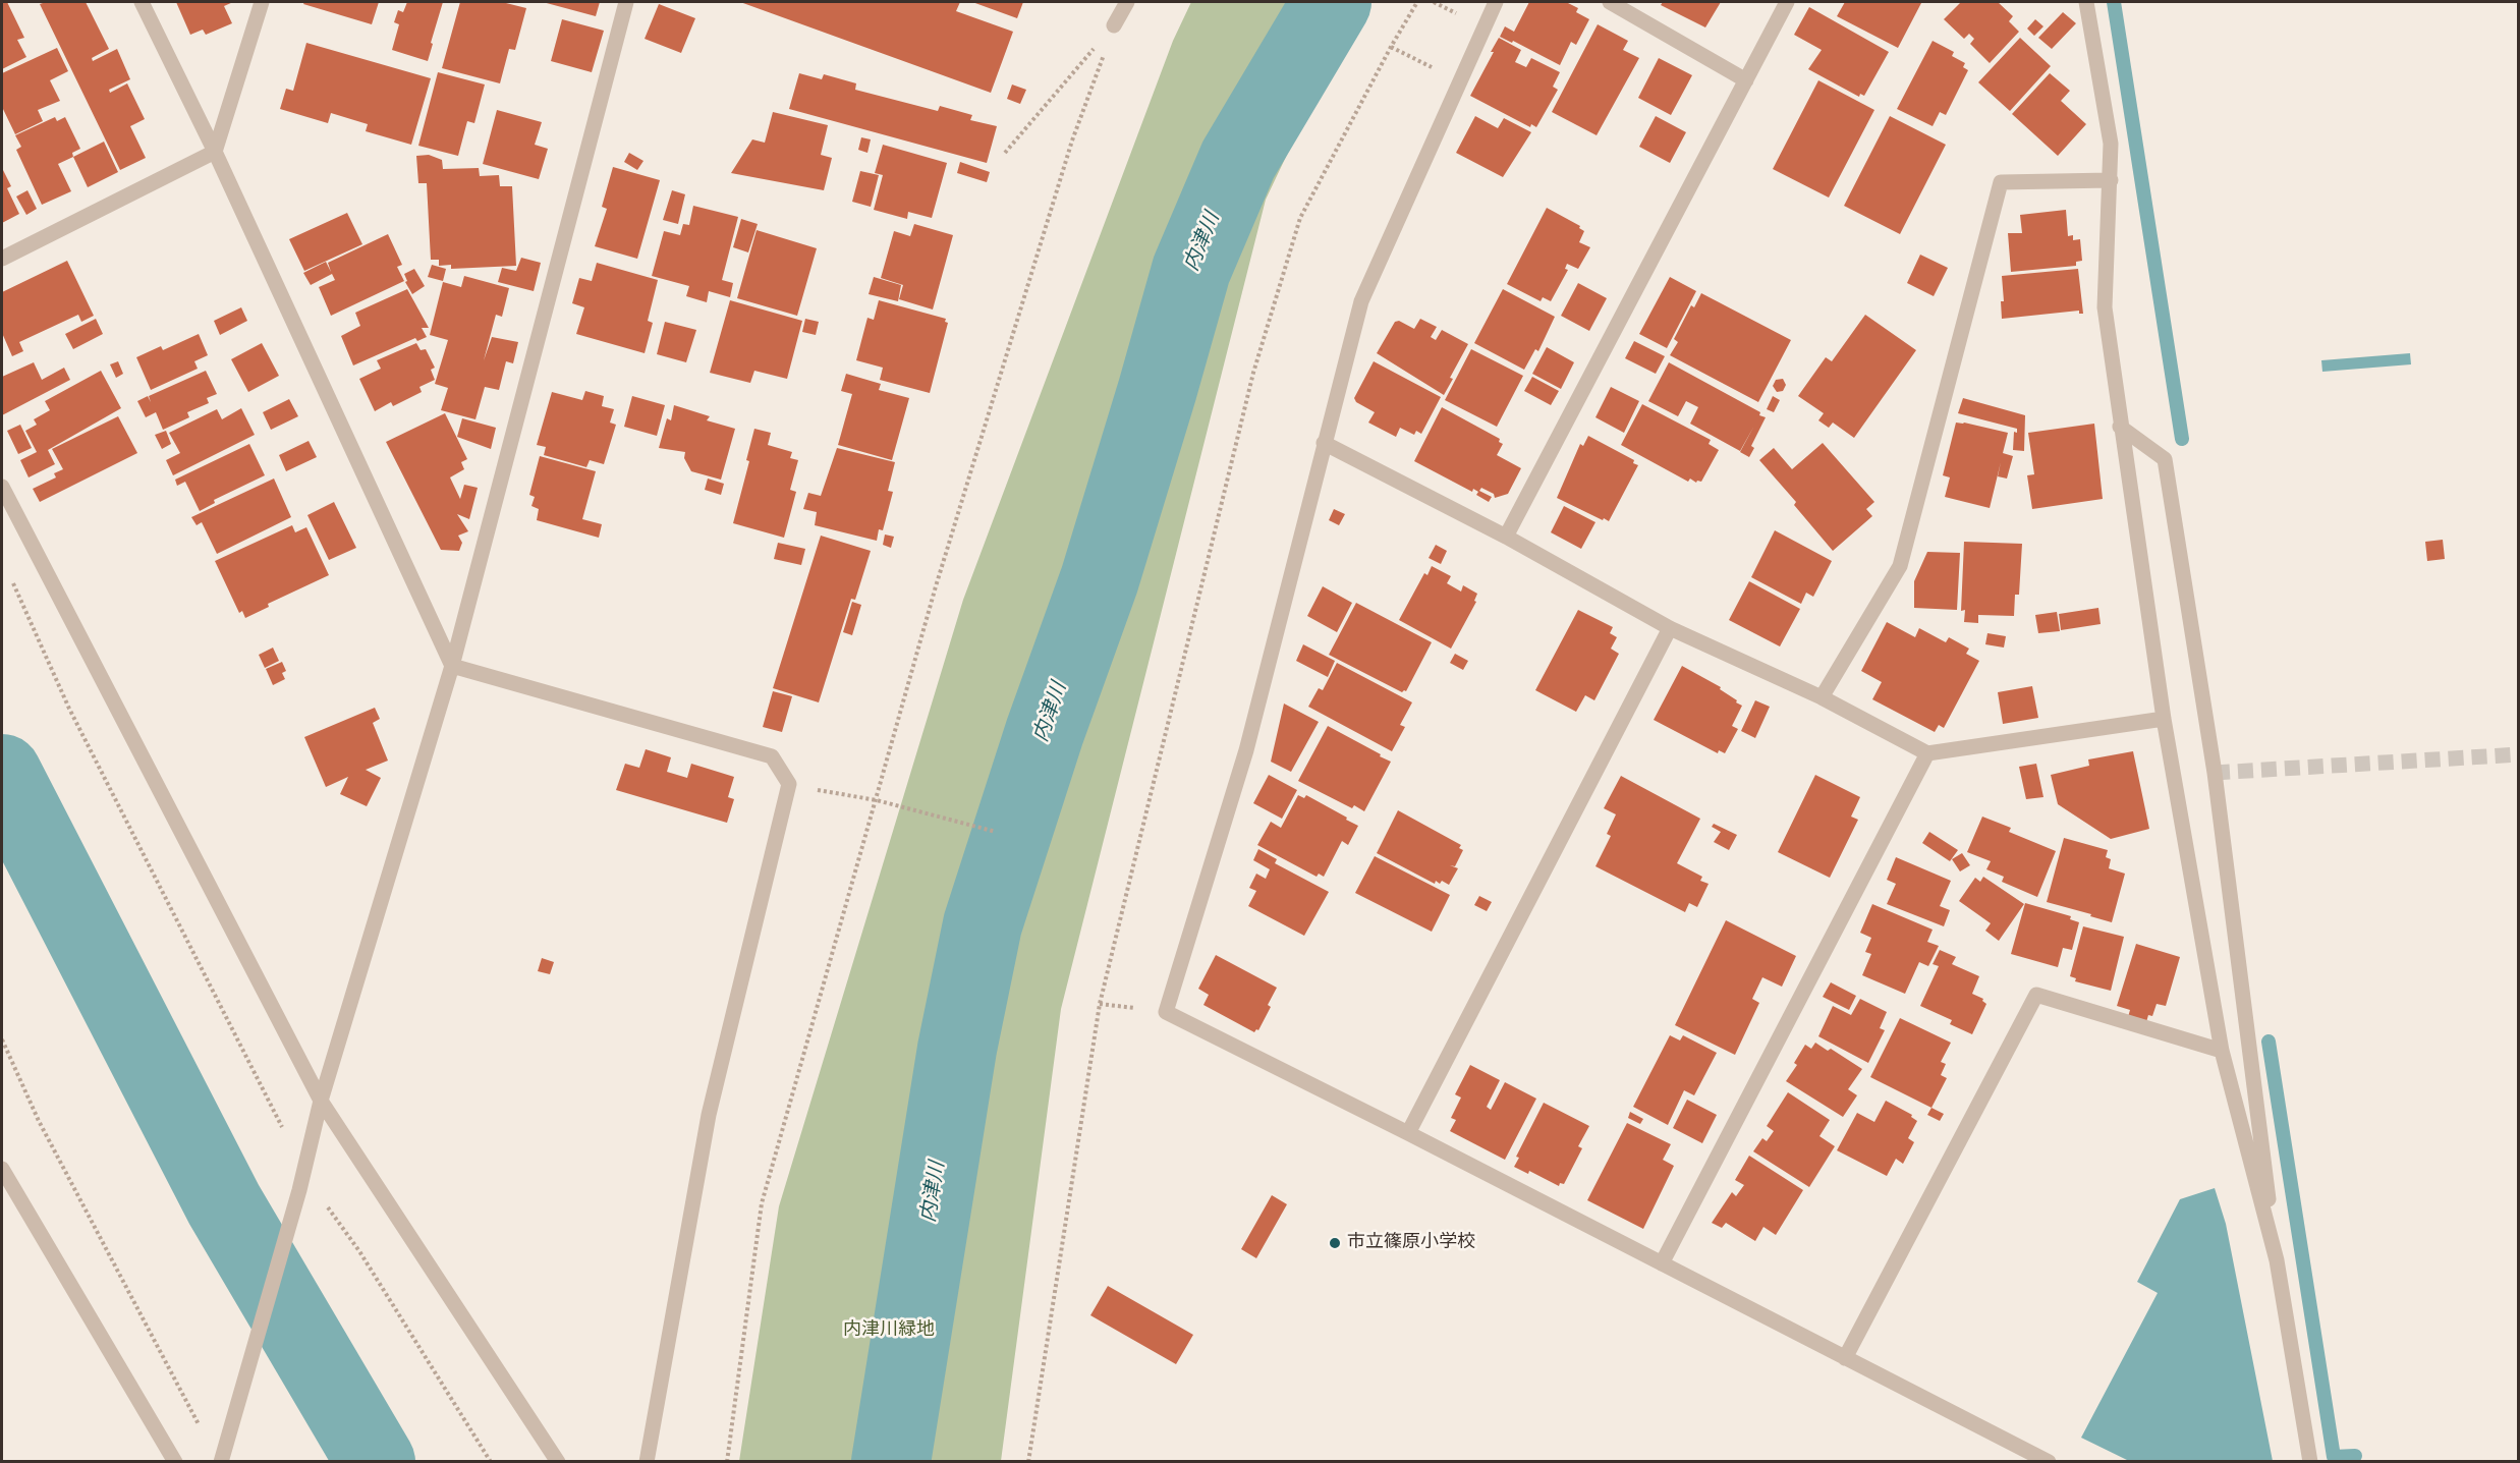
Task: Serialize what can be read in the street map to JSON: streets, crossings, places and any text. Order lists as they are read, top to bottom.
{
  "water": ["内津川"],
  "parks": ["内津川緑地"],
  "places": ["市立篠原小学校"]
}
